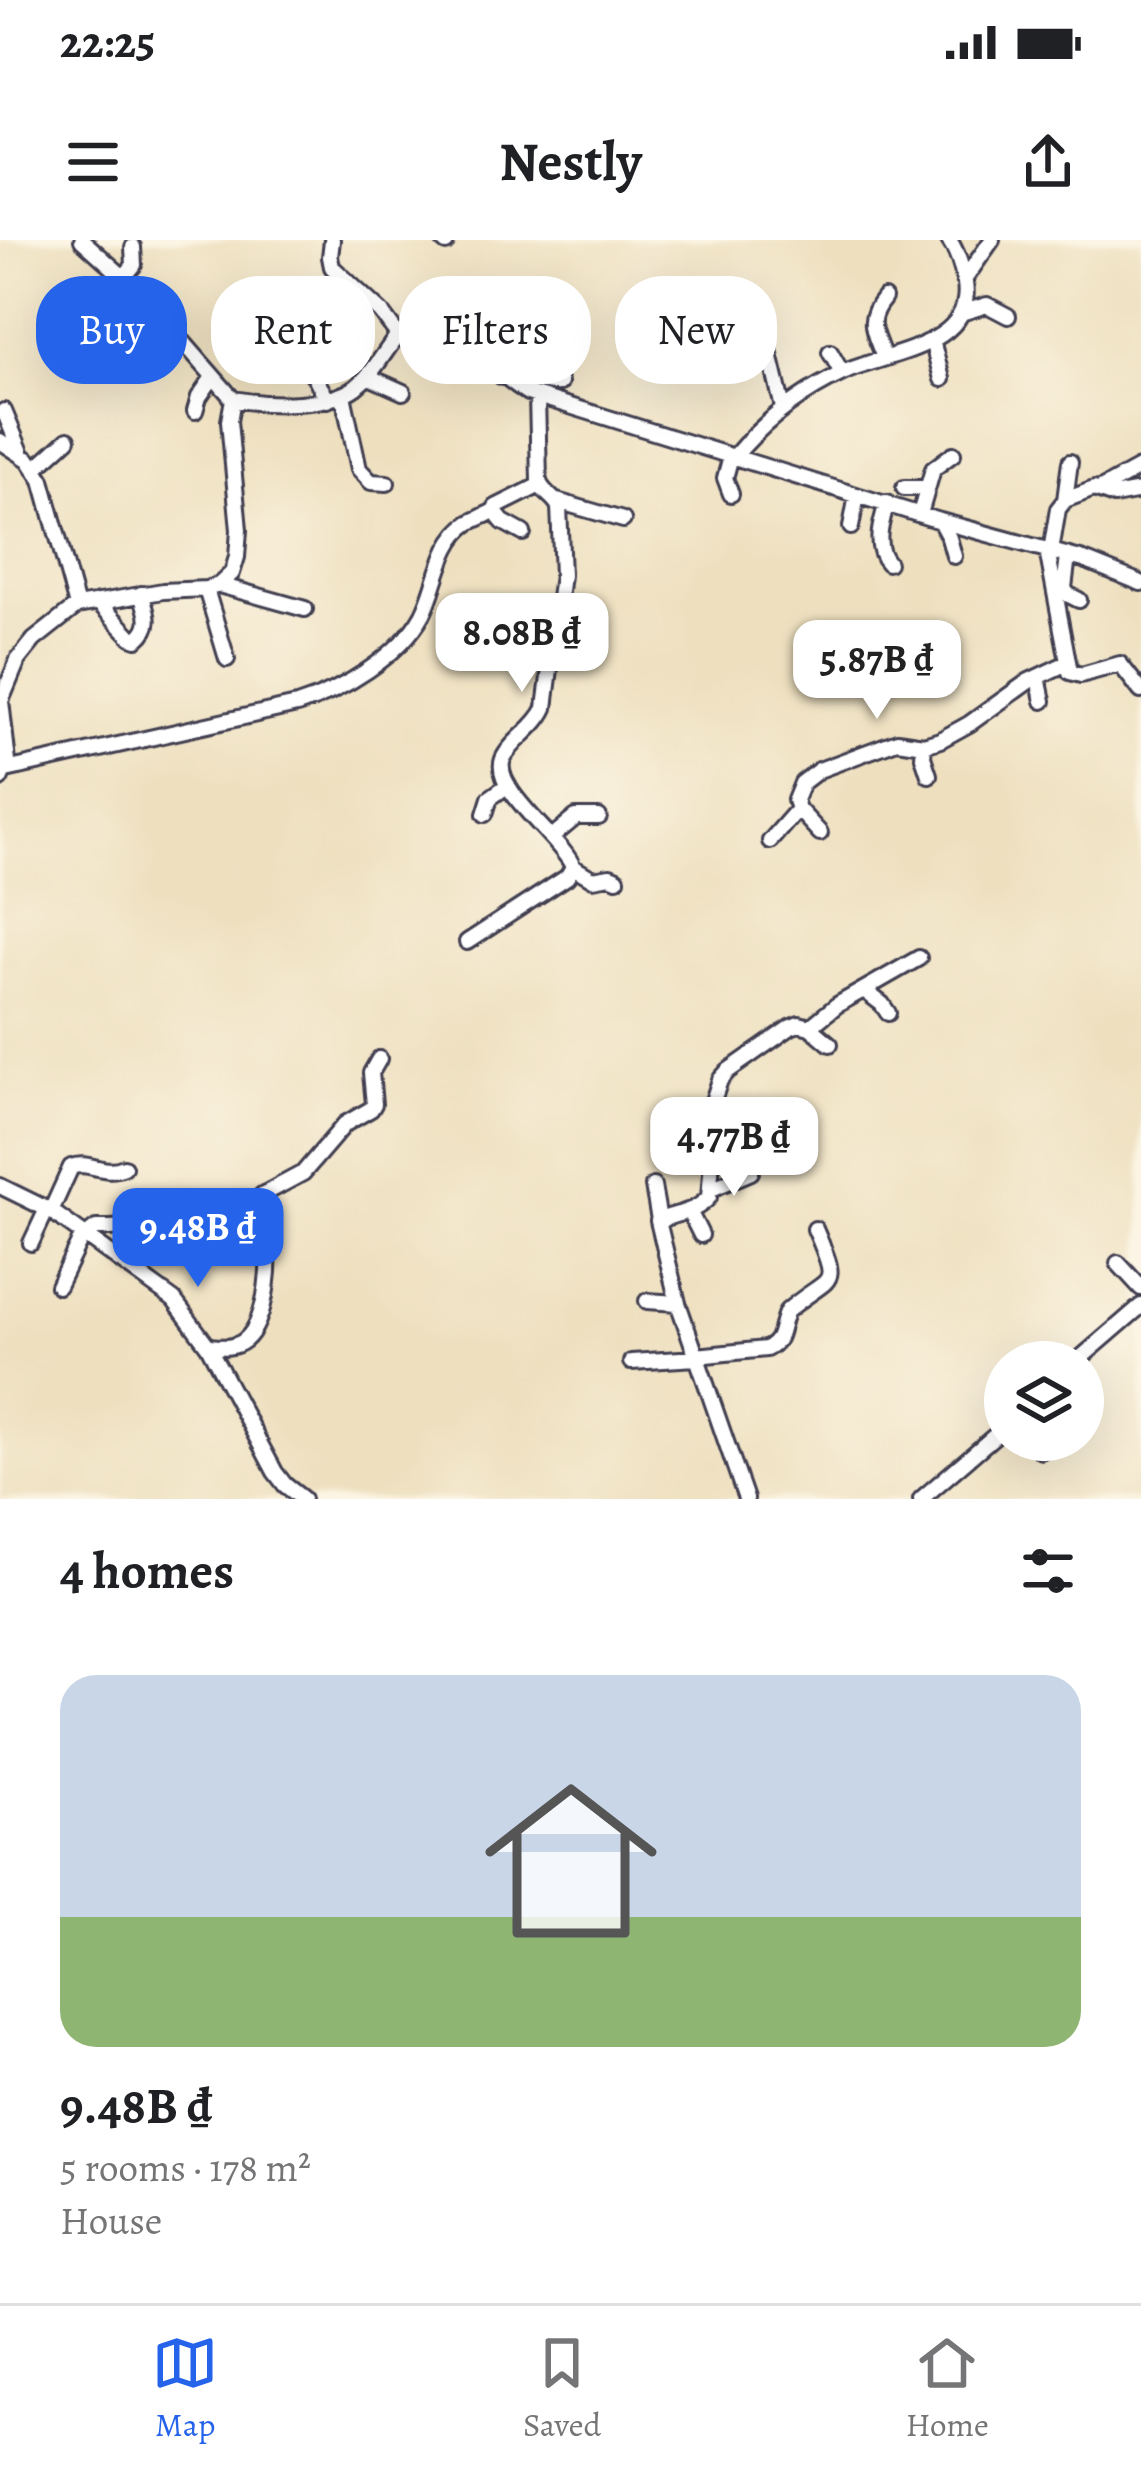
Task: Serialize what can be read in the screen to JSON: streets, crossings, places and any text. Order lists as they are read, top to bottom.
{
  "page": {
    "status": "22:25",
    "header": "Nestly",
    "chip": [
      "Buy",
      "Rent",
      "Filters",
      "New"
    ],
    "price": [
      "8.08B ₫",
      "5.87B ₫",
      "4.77B ₫",
      "9.48B ₫"
    ],
    "heading": "4 homes",
    "list": [
      {
        "name": "9.48B ₫",
        "note": "5 rooms · 178 m² · House"
      }
    ],
    "tabs": ["Map", "Saved", "Home"]
  }
}
